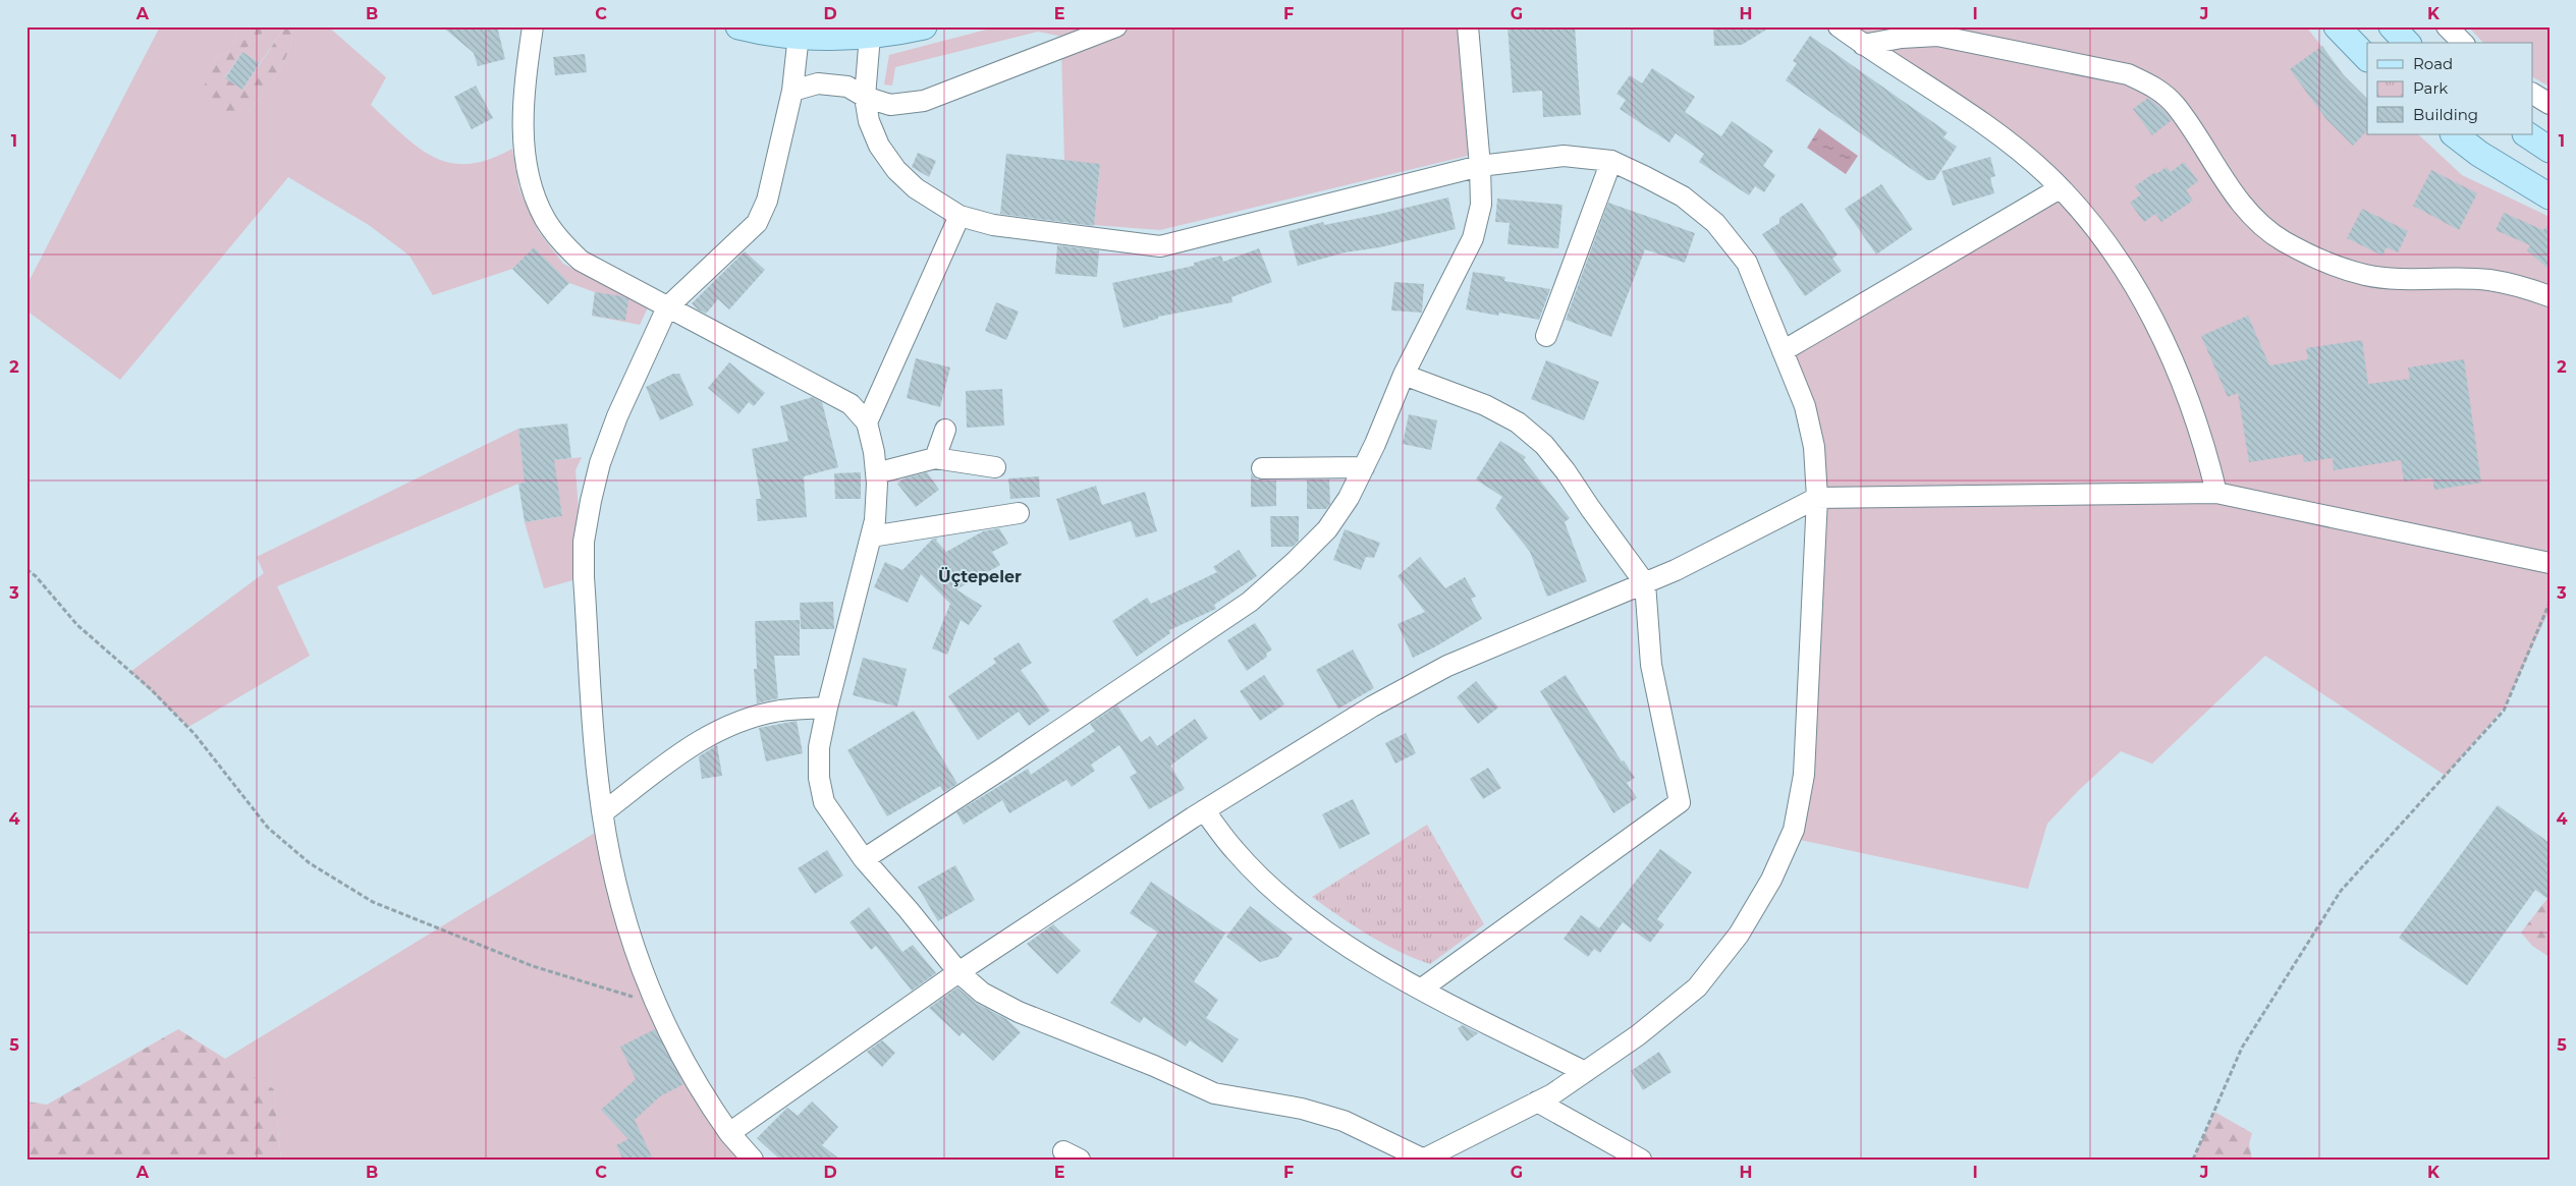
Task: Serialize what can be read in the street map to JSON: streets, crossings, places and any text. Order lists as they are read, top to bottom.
{
  "districts": ["Üçtepeler"],
  "legend": ["Road", "Park", "Building"],
  "grid": {
    "columns": [
      "A",
      "B",
      "C",
      "D",
      "E",
      "F",
      "G",
      "H",
      "I",
      "J",
      "K"
    ],
    "rows": [
      "1",
      "2",
      "3",
      "4",
      "5"
    ]
  }
}
